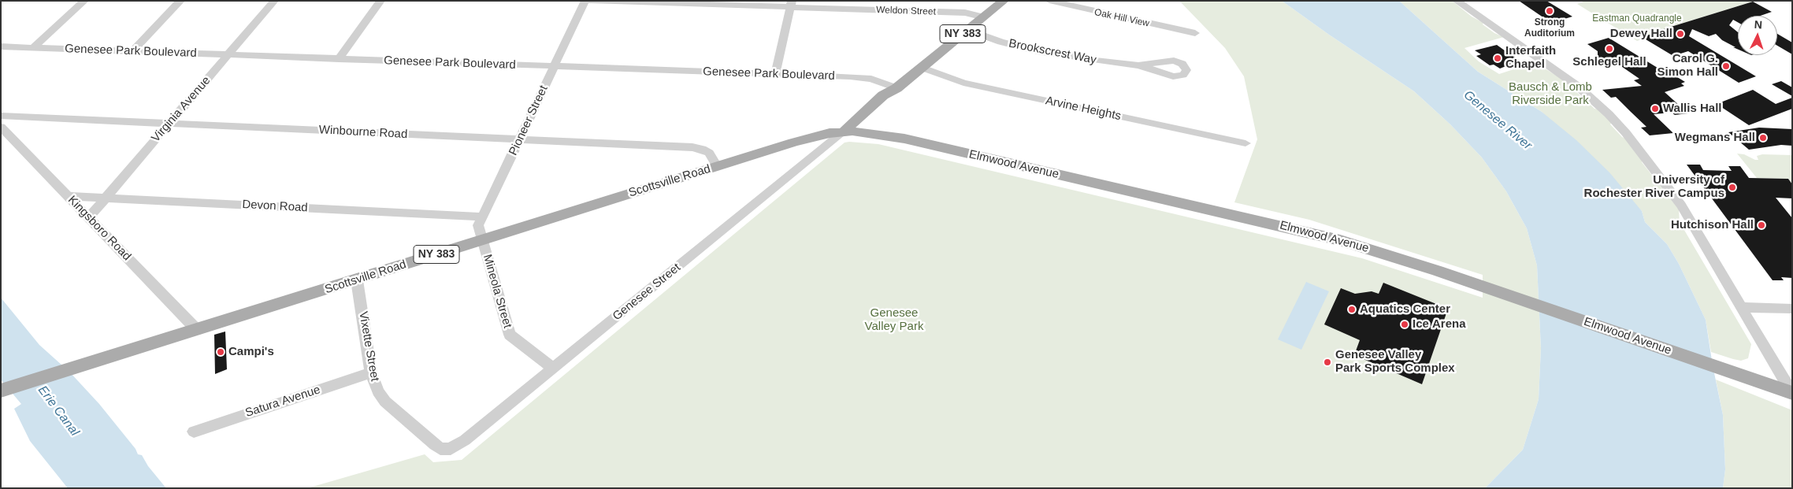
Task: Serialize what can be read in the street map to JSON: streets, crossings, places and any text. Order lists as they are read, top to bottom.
{
  "streets": {
    "main road": [
      "NY 383",
      "Elmwood Avenue",
      "Scottsville Road",
      "Genesee Street"
    ],
    "street": [
      "Weldon Street",
      "Oak Hill View",
      "Genesee Park Boulevard",
      "Brookscrest Way",
      "Arvine Heights",
      "Virginia Avenue",
      "Pioneer Street",
      "Winbourne Road",
      "Devon Road",
      "Kingsboro Road",
      "Mineola Street",
      "Vixette Street",
      "Satura Avenue"
    ]
  },
  "crossings": [
    ["Weldon Street", "Genesee Street"],
    ["Genesee Park Boulevard", "Virginia Avenue"],
    ["Genesee Park Boulevard", "Pioneer Street"],
    ["Genesee Park Boulevard", "Genesee Street"],
    ["Brookscrest Way", "Genesee Street"],
    ["Arvine Heights", "Genesee Street"],
    ["Virginia Avenue", "Winbourne Road"],
    ["Virginia Avenue", "Devon Road"],
    ["Virginia Avenue", "Kingsboro Road"],
    ["Pioneer Street", "Winbourne Road"],
    ["Pioneer Street", "Scottsville Road"],
    ["Pioneer Street", "Devon Road"],
    ["Pioneer Street", "Mineola Street"],
    ["Winbourne Road", "Scottsville Road"],
    ["Elmwood Avenue", "Scottsville Road"],
    ["Elmwood Avenue", "Genesee Street"],
    ["Scottsville Road", "Kingsboro Road"],
    ["Scottsville Road", "Mineola Street"],
    ["Scottsville Road", "Genesee Street"],
    ["Scottsville Road", "Vixette Street"],
    ["Devon Road", "Kingsboro Road"],
    ["Mineola Street", "Genesee Street"],
    ["Genesee Street", "Vixette Street"],
    ["Vixette Street", "Satura Avenue"]
  ],
  "water": ["Genesee River", "Erie Canal"],
  "parks": ["Eastman Quadrangle", "Bausch & Lomb Riverside Park", "Genesee Valley Park"],
  "places": [
    "Strong Auditorium",
    "Dewey Hall",
    "Schlegel Hall",
    "Interfaith Chapel",
    "Carol G. Simon Hall",
    "Wallis Hall",
    "Wegmans Hall",
    "University of Rochester River Campus",
    "Hutchison Hall",
    "Aquatics Center",
    "Ice Arena",
    "Campi's",
    "Genesee Valley Park Sports Complex"
  ],
  "north": "top"
}
